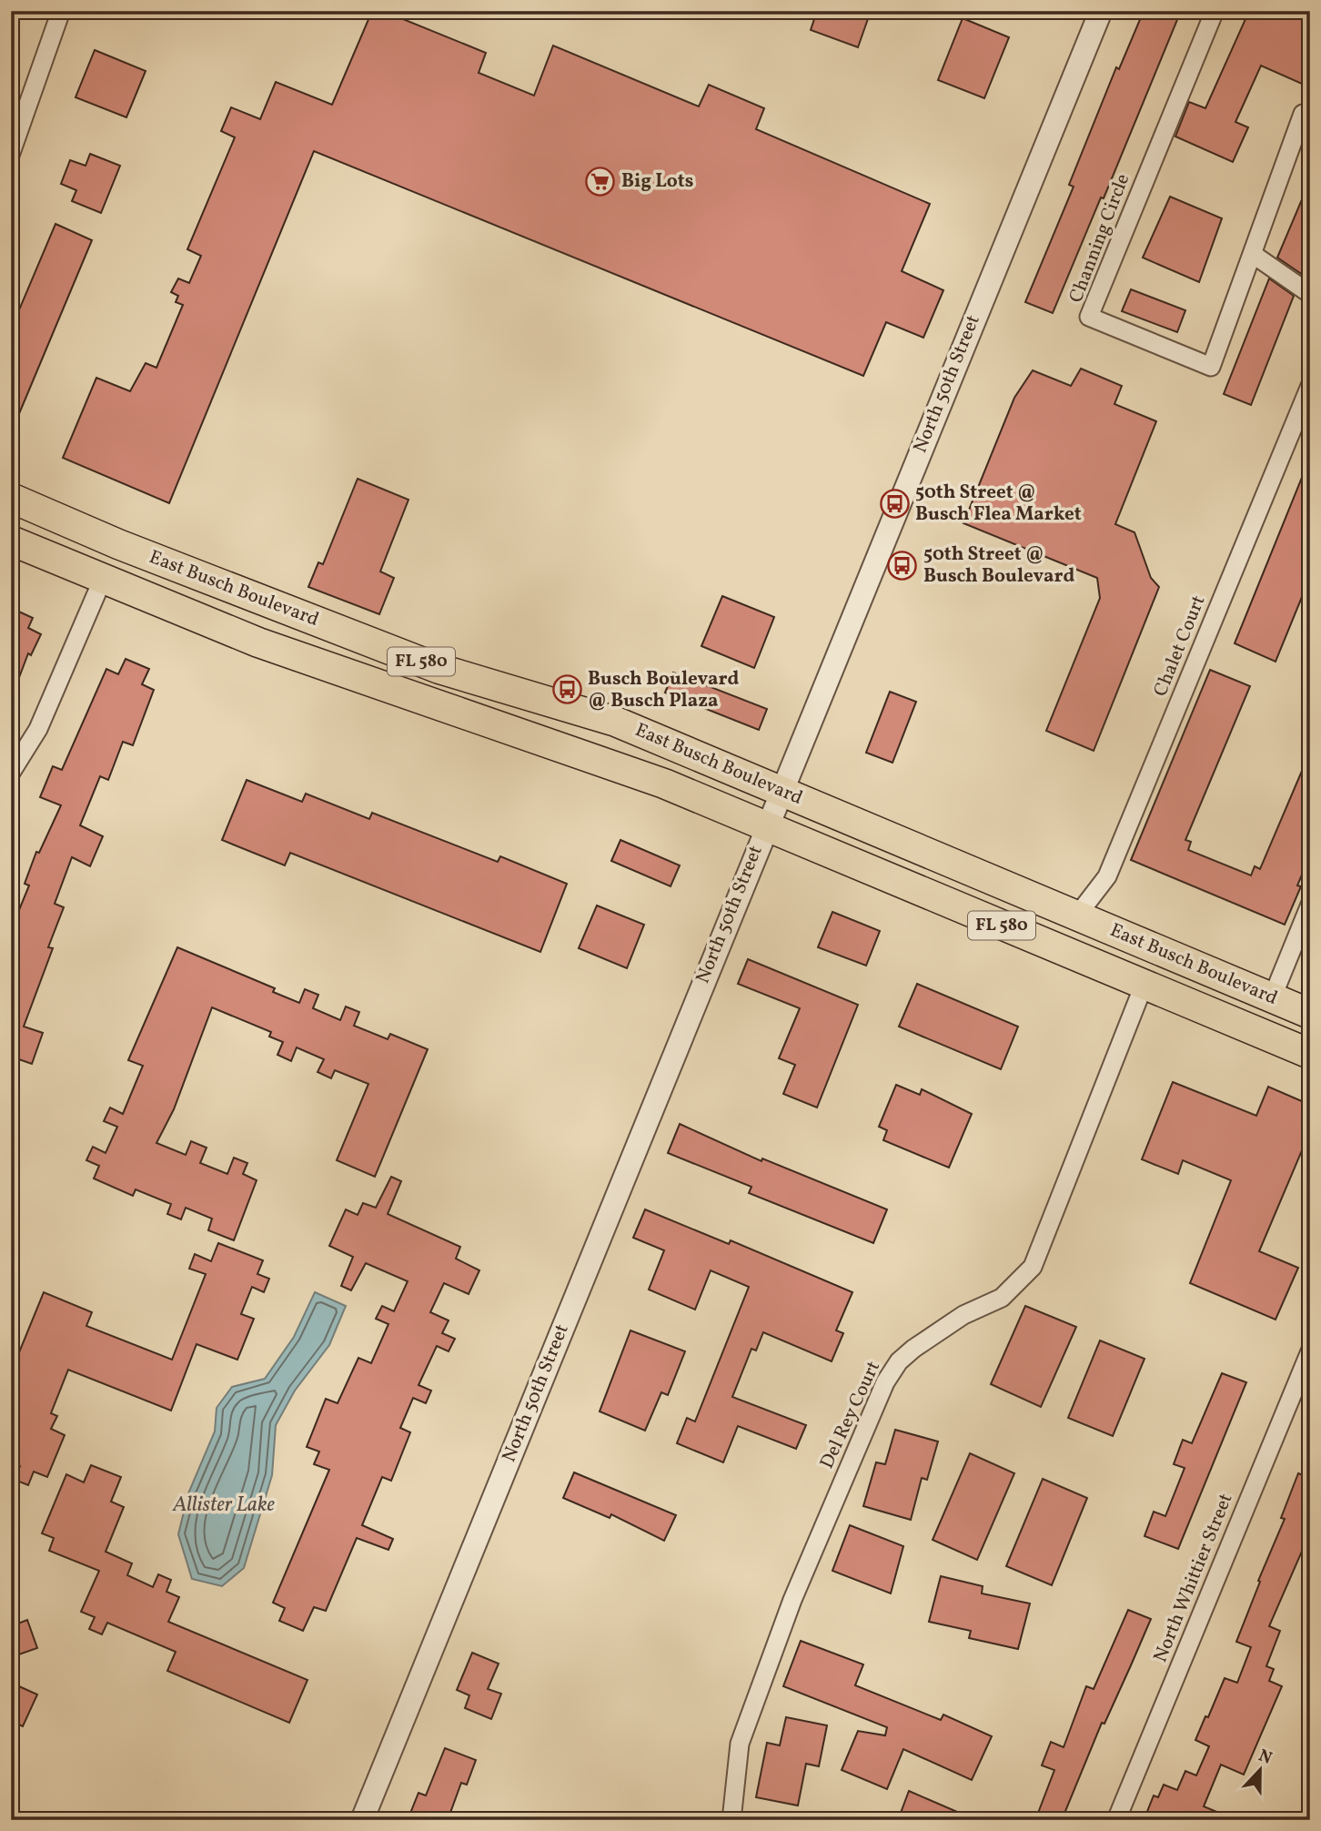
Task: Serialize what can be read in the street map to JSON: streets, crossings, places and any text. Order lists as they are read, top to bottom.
{
  "streets": {
    "main road": ["East Busch Boulevard", "FL 580"],
    "street": [
      "Channing Circle",
      "North 50th Street",
      "Chalet Court",
      "Del Rey Court",
      "North Whittier Street"
    ]
  },
  "crossings": [
    ["North 50th Street", "East Busch Boulevard"],
    ["East Busch Boulevard", "Chalet Court"],
    ["East Busch Boulevard", "Del Rey Court"]
  ],
  "water": ["Allister Lake"],
  "places": {
    "supermarket": ["Big Lots"],
    "bus stop": ["50th Street @ Busch Flea Market", "50th Street @ Busch Boulevard", "Busch Boulevard @ Busch Plaza"]
  },
  "north": "top"
}
